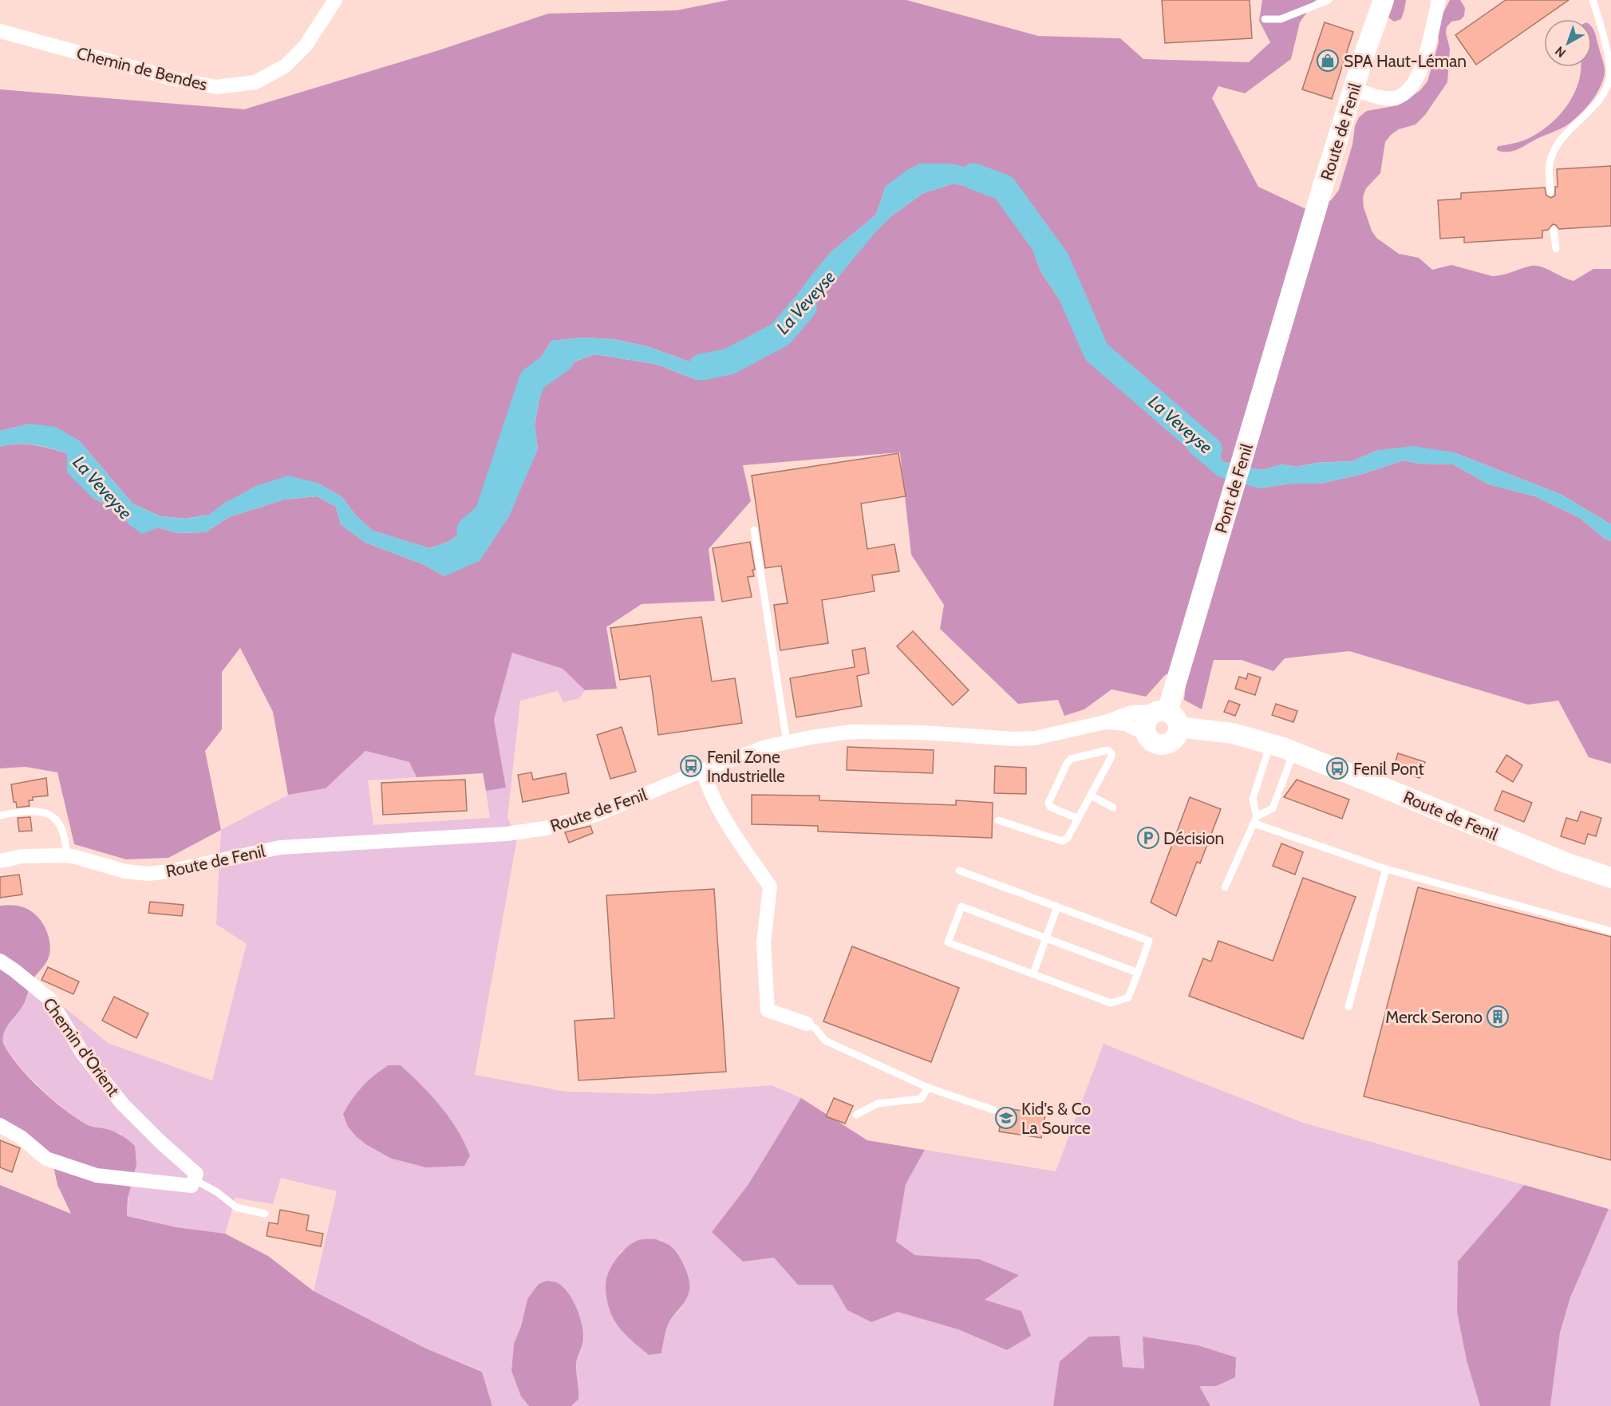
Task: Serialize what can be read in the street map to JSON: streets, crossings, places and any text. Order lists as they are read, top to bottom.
{
  "streets": {
    "street": [
      "Chemin de Bendes",
      "Route de Fenil",
      "Pont de Fenil",
      "Chemin d'Orient"
    ]
  },
  "crossings": [
    ["Route de Fenil", "Pont de Fenil"]
  ],
  "water": ["La Veveyse"],
  "places": {
    "shop": ["SPA Haut-Léman"],
    "bus stop": ["Fenil Zone Industrielle", "Fenil Pont"],
    "parking": ["Décision"],
    "building": ["Merck Serono"],
    "school or university": ["Kid's & Co La Source"]
  },
  "north": "bottom left"
}
